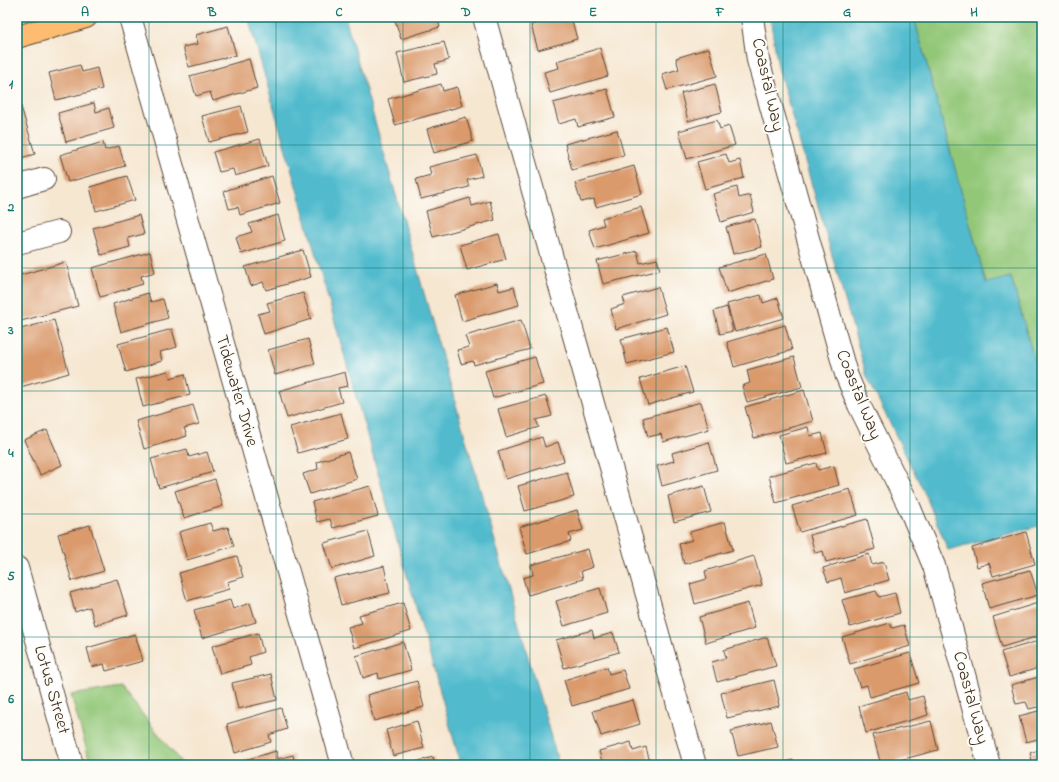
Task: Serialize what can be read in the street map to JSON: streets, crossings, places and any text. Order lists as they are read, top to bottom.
{
  "streets": {
    "street": ["Coastal Way", "Tidewater Drive", "Lotus Street"]
  },
  "grid": {
    "columns": [
      "A",
      "B",
      "C",
      "D",
      "E",
      "F",
      "G",
      "H"
    ],
    "rows": [
      "1",
      "2",
      "3",
      "4",
      "5",
      "6"
    ]
  }
}
